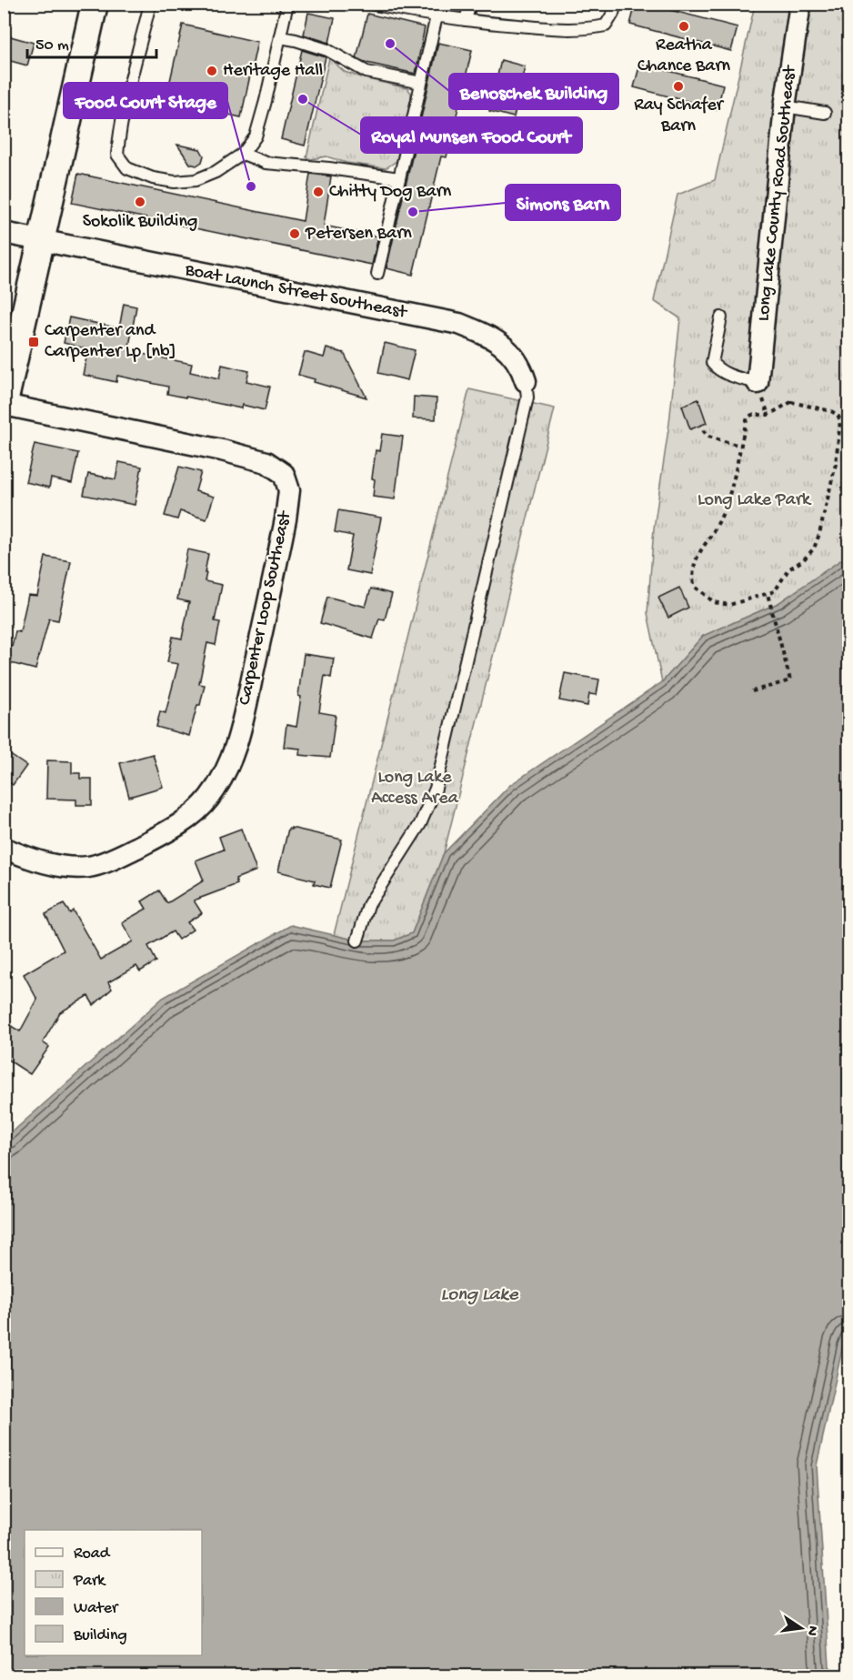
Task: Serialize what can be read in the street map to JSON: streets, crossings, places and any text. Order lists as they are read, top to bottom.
{
  "streets": {
    "street": ["Long Lake County Road Southeast", "Boat Launch Street Southeast", "Carpenter Loop Southeast"]
  },
  "water": ["Long Lake"],
  "parks": ["Long Lake Park", "Long Lake Access Area"],
  "places": {
    "other": [
      "Reatha Chance Barn",
      "Benoschek Building",
      "Heritage Hall",
      "Ray Schafer Barn",
      "Royal Munsen Food Court",
      "Food Court Stage",
      "Chitty Dog Barn",
      "Sokolik Building",
      "Simons Barn",
      "Petersen Barn"
    ],
    "transit": ["Carpenter and Carpenter Lp [nb]"]
  },
  "legend": [
    "Road",
    "Park",
    "Water",
    "Building"
  ],
  "scale_bar": "50 m",
  "north": "right"
}
